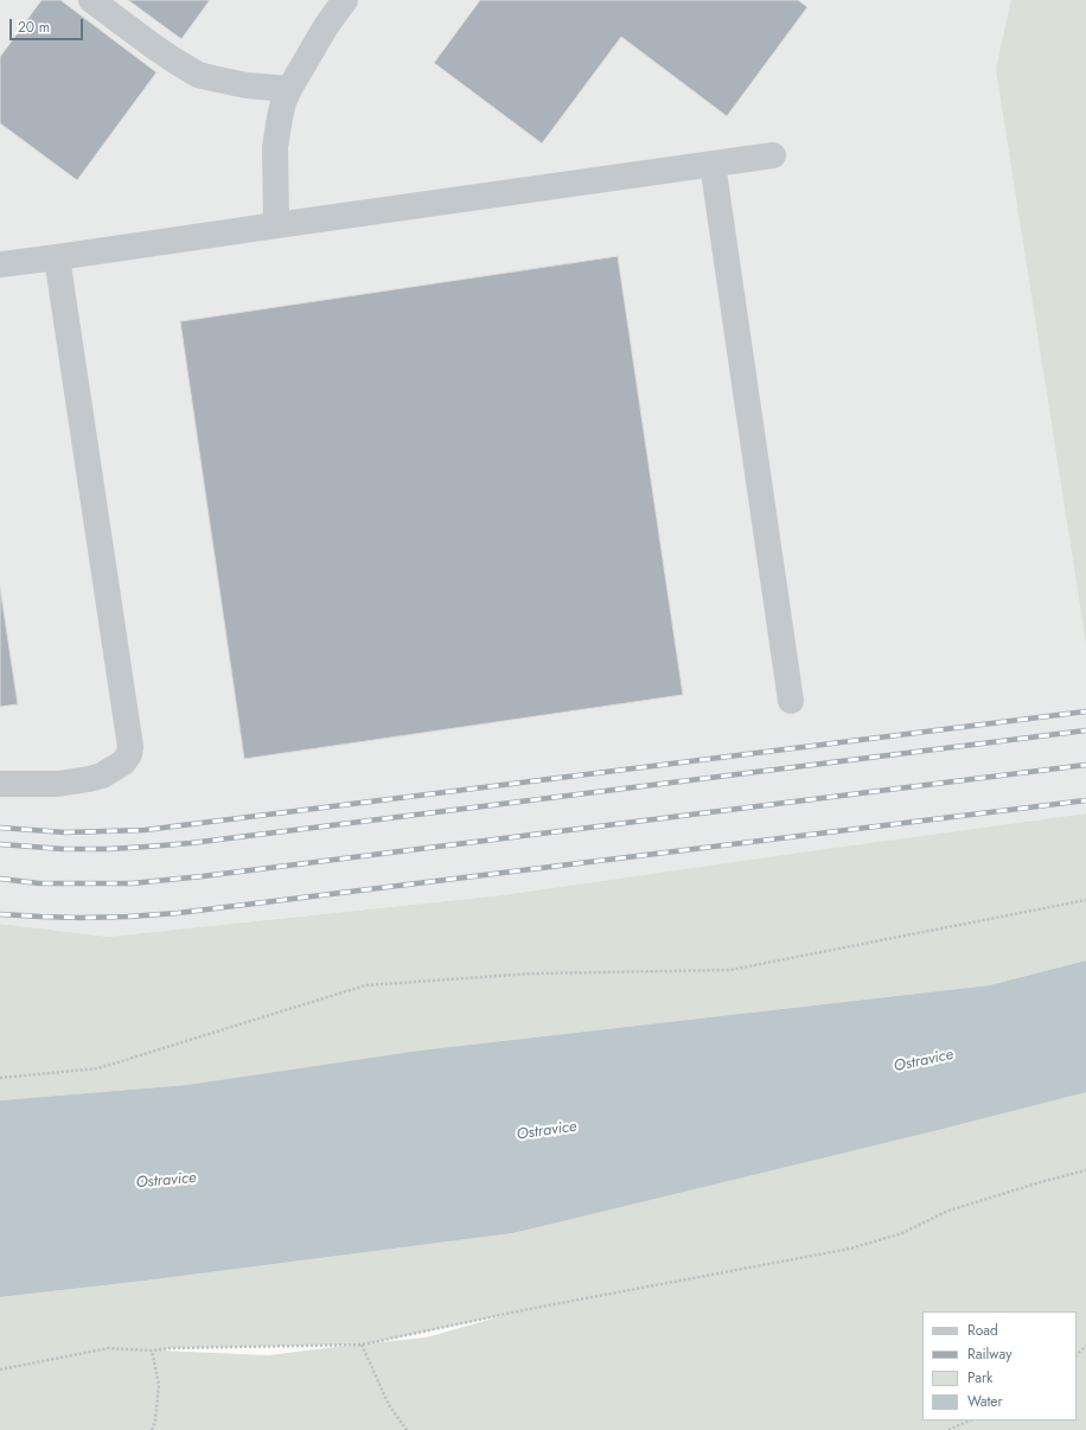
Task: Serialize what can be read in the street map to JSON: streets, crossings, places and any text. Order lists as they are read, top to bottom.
{
  "water": ["Ostravice"],
  "legend": [
    "Road",
    "Railway",
    "Park",
    "Water"
  ],
  "scale_bar": "20 m"
}
